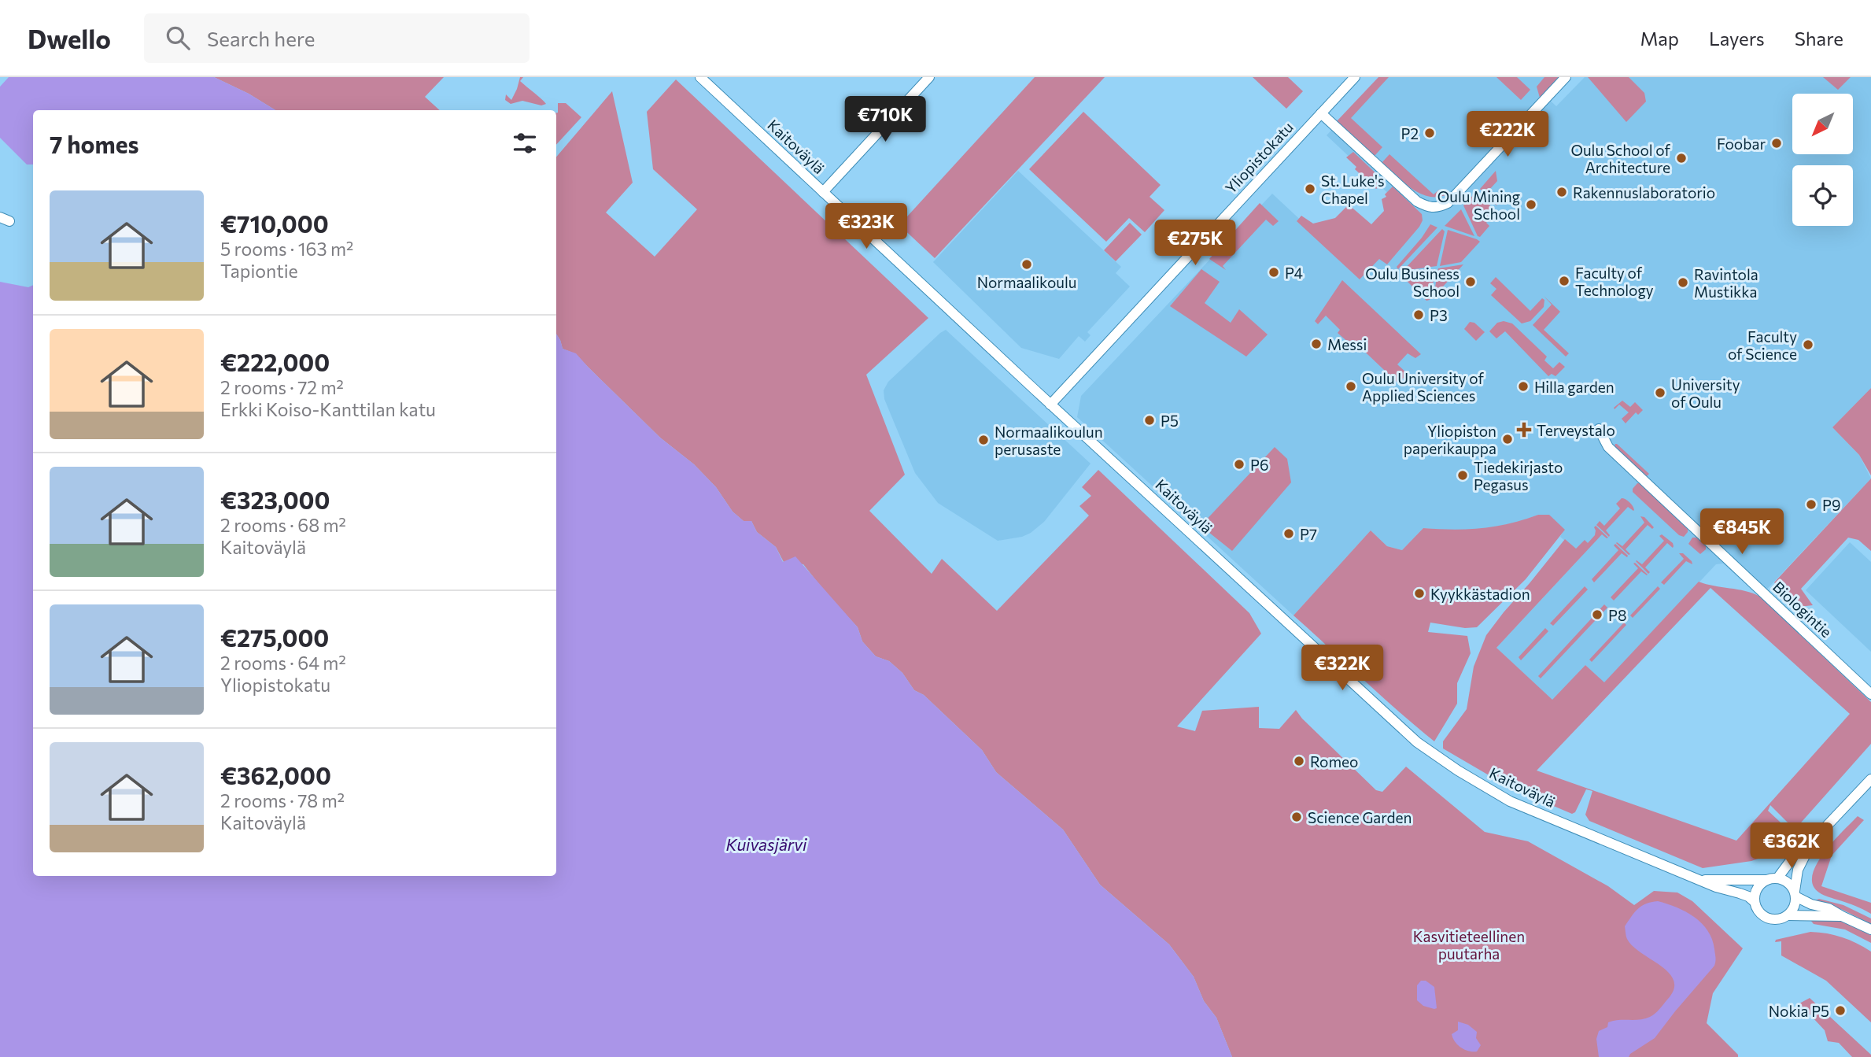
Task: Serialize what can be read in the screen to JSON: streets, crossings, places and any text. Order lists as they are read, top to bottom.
{
  "streets": {
    "street": ["Kaitoväylä", "Yliopistokatu", "Biologintie"]
  },
  "crossings": [
    ["Kaitoväylä", "Yliopistokatu"]
  ],
  "water": ["Kuivasjärvi"],
  "parks": ["Kasvitieteellinen puutarha"],
  "places": {
    "other": [
      "P2",
      "Foobar",
      "Oulu School of Architecture",
      "St. Luke's Chapel",
      "Rakennuslaboratorio",
      "Oulu Mining School",
      "Normaalikoulu",
      "P4",
      "Faculty of Technology",
      "Oulu Business School",
      "Ravintola Mustikka",
      "P3",
      "Messi",
      "Faculty of Science",
      "Oulu University of Applied Sciences",
      "Hilla garden",
      "University of Oulu",
      "P5",
      "Yliopiston paperikauppa",
      "Normaalikoulun perusaste",
      "P6",
      "Tiedekirjasto Pegasus",
      "P9",
      "P7",
      "Kyykkästadion",
      "P8",
      "Romeo",
      "Science Garden",
      "Nokia P5"
    ],
    "health": ["Terveystalo"]
  },
  "north": "bottom left",
  "page": {
    "header": "Dwello",
    "search": "Search here",
    "nav": ["Map", "Layers", "Share"],
    "price": [
      "€710K",
      "€222K",
      "€323K",
      "€275K",
      "€845K",
      "€322K",
      "€362K"
    ],
    "heading": "7 homes",
    "list": [
      {
        "name": "€710,000",
        "note": "5 rooms · 163 m² · Tapiontie"
      },
      {
        "name": "€222,000",
        "note": "2 rooms · 72 m² · Erkki Koiso-Kanttilan katu"
      },
      {
        "name": "€323,000",
        "note": "2 rooms · 68 m² · Kaitoväylä"
      },
      {
        "name": "€275,000",
        "note": "2 rooms · 64 m² · Yliopistokatu"
      },
      {
        "name": "€362,000",
        "note": "2 rooms · 78 m² · Kaitoväylä"
      }
    ]
  }
}
